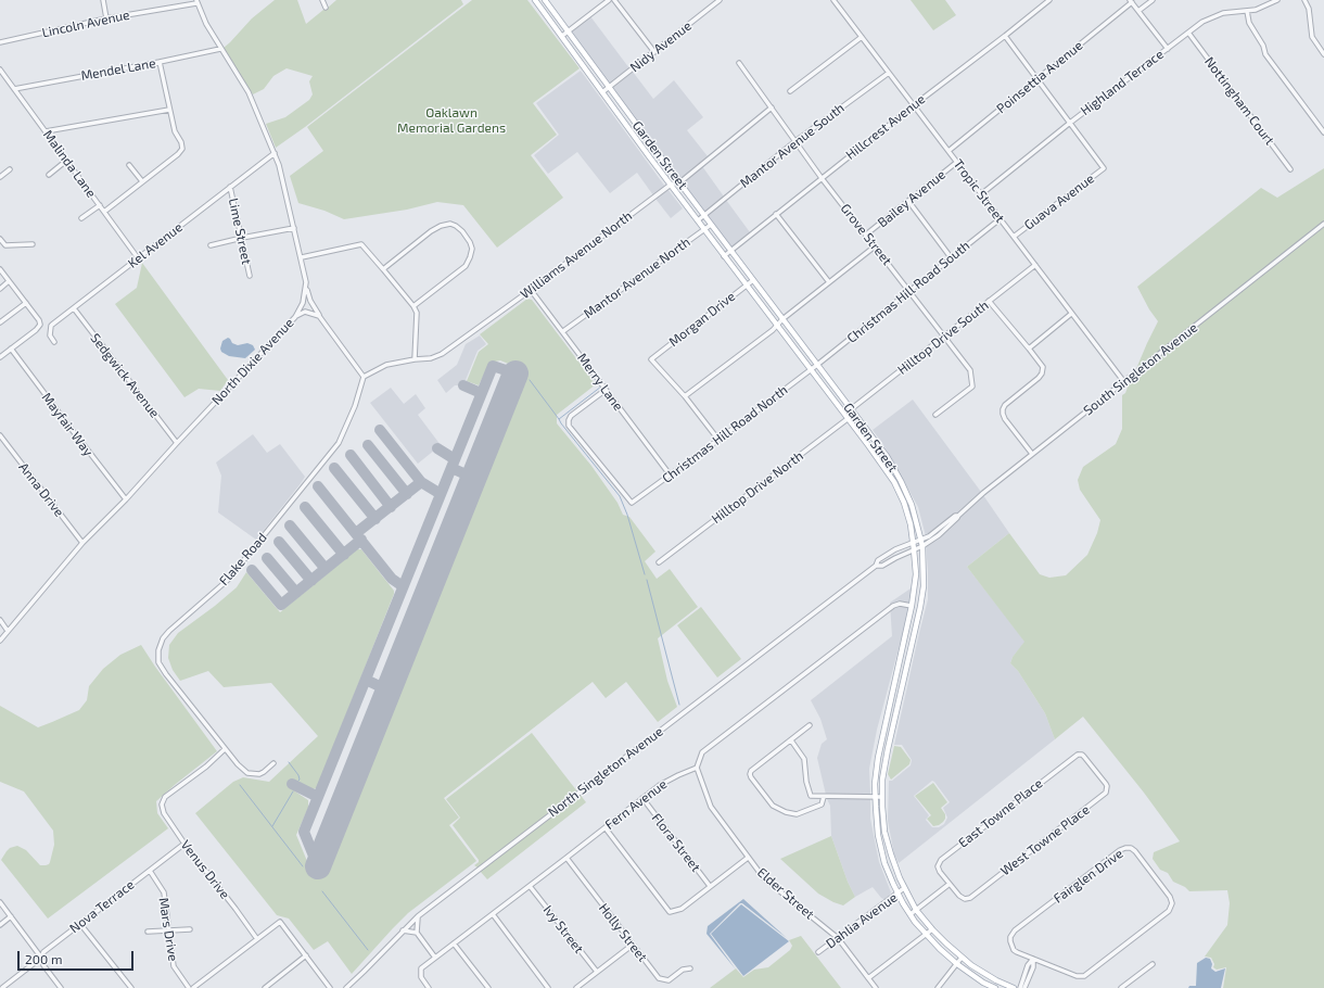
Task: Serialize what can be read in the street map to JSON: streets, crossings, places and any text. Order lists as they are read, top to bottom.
{
  "streets": {
    "main road": ["Garden Street"],
    "street": [
      "Lincoln Avenue",
      "Nidy Avenue",
      "Mendel Lane",
      "Poinsettia Avenue",
      "Highland Terrace",
      "Nottingham Court",
      "Hillcrest Avenue",
      "Mantor Avenue South",
      "Malinda Lane",
      "Tropic Street",
      "Bailey Avenue",
      "Guava Avenue",
      "Lime Street",
      "Grove Street",
      "Kel Avenue",
      "Williams Avenue North",
      "Mantor Avenue North",
      "Christmas Hill Road South",
      "Morgan Drive",
      "Hilltop Drive South",
      "North Dixie Avenue",
      "South Singleton Avenue",
      "Sedgwick Avenue",
      "Merry Lane",
      "Mayfair Way",
      "Christmas Hill Road North",
      "Hilltop Drive North",
      "Anna Drive",
      "Flake Road",
      "North Singleton Avenue",
      "Fern Avenue",
      "East Towne Place",
      "West Towne Place",
      "Flora Street",
      "Venus Drive",
      "Fairglen Drive",
      "Elder Street",
      "Nova Terrace",
      "Dahlia Avenue",
      "Mars Drive",
      "Ivy Street",
      "Holly Street"
    ]
  },
  "crossings": [
    ["Lincoln Avenue", "North Dixie Avenue"],
    ["Nidy Avenue", "Garden Street"],
    ["Mendel Lane", "Malinda Lane"],
    ["Mendel Lane", "North Dixie Avenue"],
    ["Poinsettia Avenue", "Tropic Street"],
    ["Highland Terrace", "Nottingham Court"],
    ["Highland Terrace", "Tropic Street"],
    ["Highland Terrace", "Guava Avenue"],
    ["Hillcrest Avenue", "Garden Street"],
    ["Hillcrest Avenue", "Tropic Street"],
    ["Hillcrest Avenue", "Grove Street"],
    ["Mantor Avenue South", "Garden Street"],
    ["Mantor Avenue South", "Tropic Street"],
    ["Mantor Avenue South", "Grove Street"],
    ["Garden Street", "Williams Avenue North"],
    ["Garden Street", "Mantor Avenue North"],
    ["Garden Street", "Christmas Hill Road South"],
    ["Garden Street", "Morgan Drive"],
    ["Garden Street", "Hilltop Drive South"],
    ["Garden Street", "South Singleton Avenue"],
    ["Garden Street", "Christmas Hill Road North"],
    ["Garden Street", "Hilltop Drive North"],
    ["Garden Street", "North Singleton Avenue"],
    ["Garden Street", "Dahlia Avenue"],
    ["Malinda Lane", "Kel Avenue"],
    ["Tropic Street", "Bailey Avenue"],
    ["Tropic Street", "Guava Avenue"],
    ["Tropic Street", "Christmas Hill Road South"],
    ["Tropic Street", "Hilltop Drive South"],
    ["Tropic Street", "South Singleton Avenue"],
    ["Bailey Avenue", "Grove Street"],
    ["Lime Street", "Kel Avenue"],
    ["Grove Street", "Christmas Hill Road South"],
    ["Grove Street", "Hilltop Drive South"],
    ["Kel Avenue", "North Dixie Avenue"],
    ["Kel Avenue", "Sedgwick Avenue"],
    ["Williams Avenue North", "Merry Lane"],
    ["Williams Avenue North", "Flake Road"],
    ["Mantor Avenue North", "Merry Lane"],
    ["Christmas Hill Road South", "Christmas Hill Road North"],
    ["North Dixie Avenue", "Sedgwick Avenue"],
    ["North Dixie Avenue", "Mayfair Way"],
    ["North Dixie Avenue", "Anna Drive"],
    ["South Singleton Avenue", "North Singleton Avenue"],
    ["Merry Lane", "Christmas Hill Road North"],
    ["Flake Road", "Venus Drive"],
    ["Fern Avenue", "Flora Street"],
    ["Fern Avenue", "Elder Street"],
    ["Fern Avenue", "Ivy Street"],
    ["Fern Avenue", "Holly Street"],
    ["East Towne Place", "West Towne Place"],
    ["Venus Drive", "Nova Terrace"],
    ["Elder Street", "Dahlia Avenue"],
    ["Nova Terrace", "Mars Drive"]
  ],
  "parks": ["Oaklawn Memorial Gardens"],
  "scale_bar": "200 m"
}
